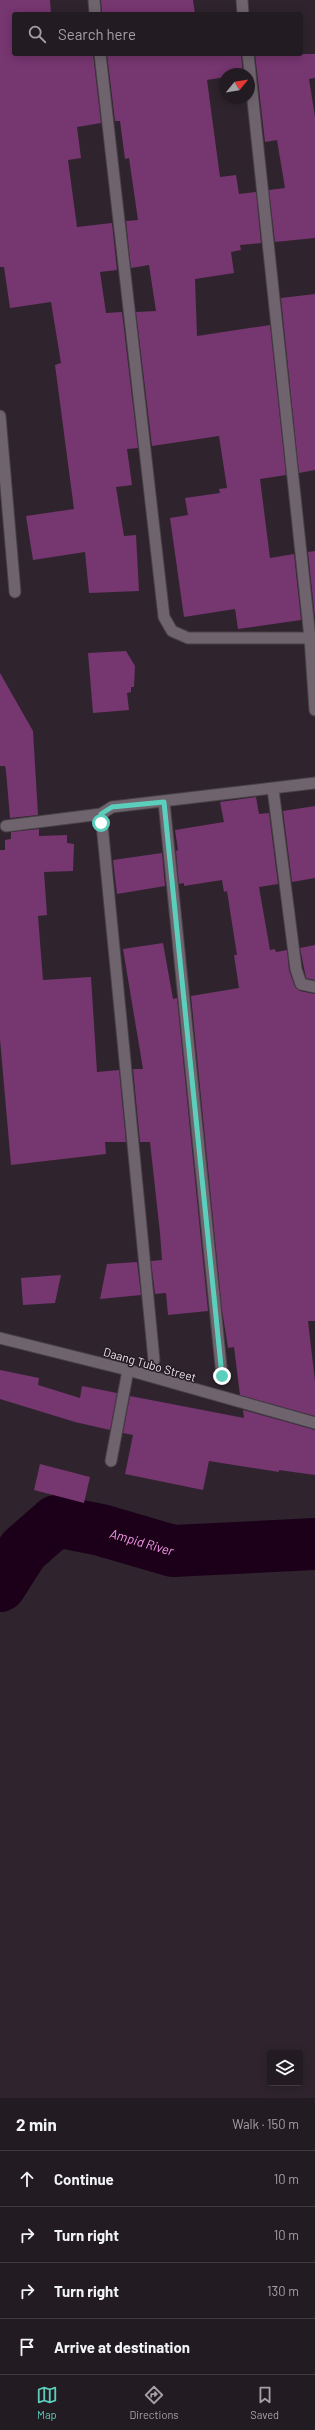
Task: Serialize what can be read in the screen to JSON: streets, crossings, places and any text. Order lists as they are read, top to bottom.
{
  "streets": {
    "street": ["Daang Tubo Street"]
  },
  "water": ["Ampid River"],
  "north": "top right",
  "page": {
    "search": "Search here",
    "heading": ["2 min", "Walk · 150 m"],
    "list": [
      ["Continue", "10 m"],
      ["Turn right", "10 m"],
      ["Turn right", "130 m"],
      "Arrive at destination"
    ],
    "nav": ["Map", "Directions", "Saved"]
  }
}
